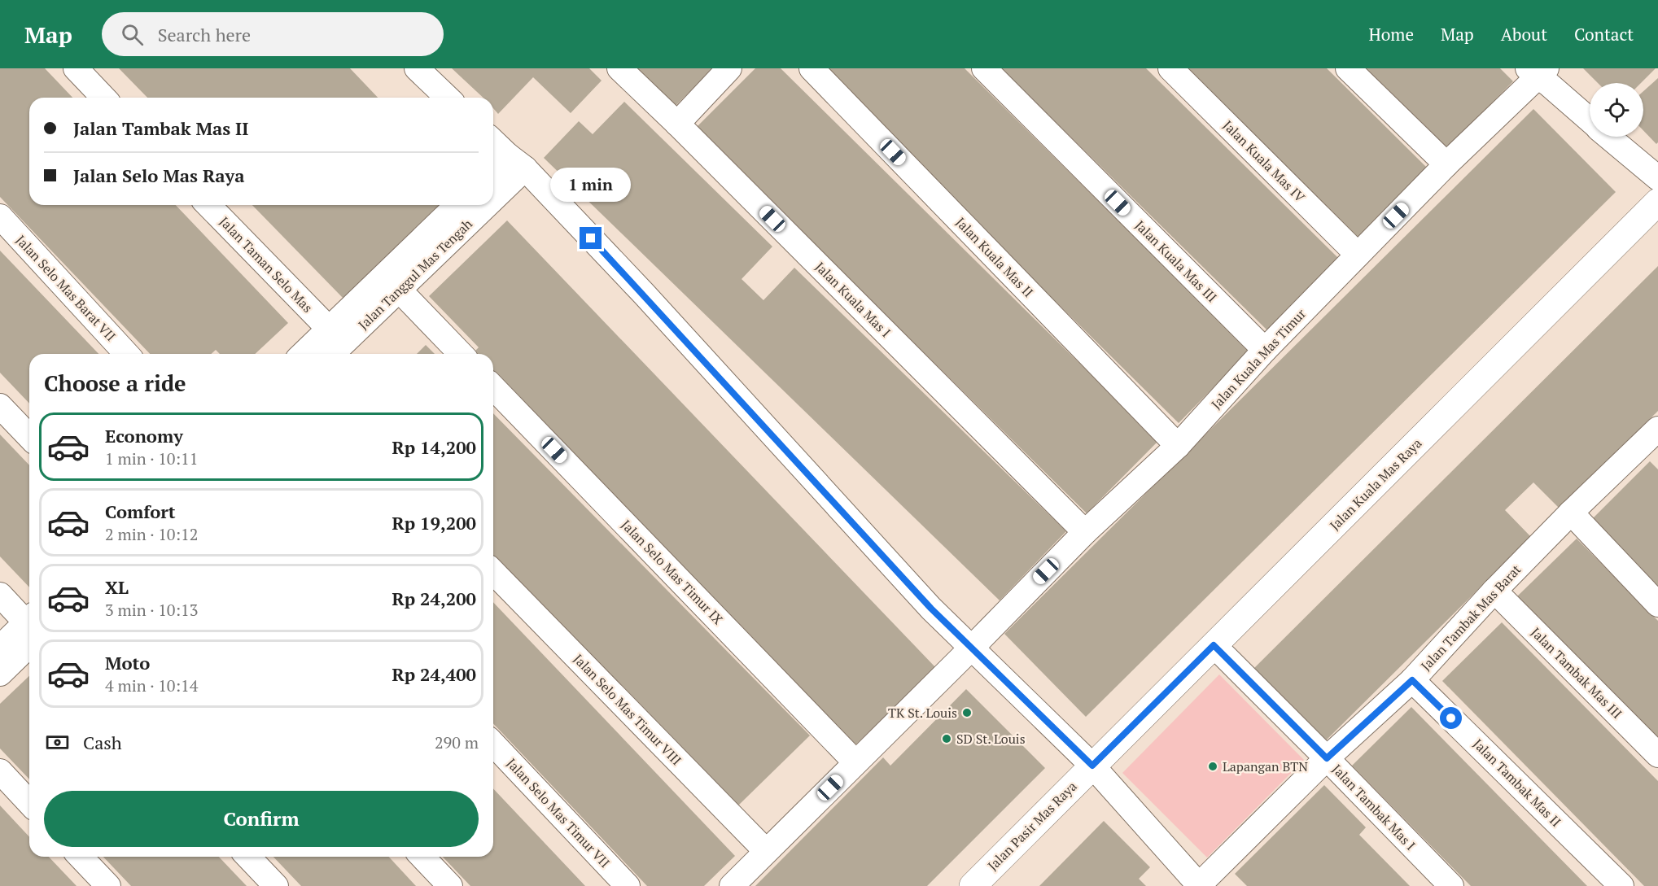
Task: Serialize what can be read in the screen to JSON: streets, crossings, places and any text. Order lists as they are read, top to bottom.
{
  "streets": {
    "street": [
      "Jalan Kuala Mas IV",
      "Jalan Kuala Mas II",
      "Jalan Kuala Mas III",
      "Jalan Taman Selo Mas",
      "Jalan Tanggul Mas Tengah",
      "Jalan Selo Mas Barat VII",
      "Jalan Kuala Mas I",
      "Jalan Kuala Mas Timur",
      "Jalan Kuala Mas Raya",
      "Jalan Selo Mas Timur IX",
      "Jalan Tambak Mas Barat",
      "Jalan Tambak Mas III",
      "Jalan Selo Mas Timur VIII",
      "Jalan Tambak Mas II",
      "Jalan Tambak Mas I",
      "Jalan Selo Mas Timur VII",
      "Jalan Pasir Mas Raya"
    ]
  },
  "crossings": [
    ["Jalan Kuala Mas IV", "Jalan Kuala Mas Timur"],
    ["Jalan Kuala Mas II", "Jalan Kuala Mas Timur"],
    ["Jalan Kuala Mas III", "Jalan Kuala Mas Timur"],
    ["Jalan Taman Selo Mas", "Jalan Tanggul Mas Tengah"],
    ["Jalan Kuala Mas I", "Jalan Kuala Mas Timur"],
    ["Jalan Kuala Mas Timur", "Jalan Selo Mas Timur IX"],
    ["Jalan Kuala Mas Timur", "Jalan Selo Mas Timur VIII"],
    ["Jalan Kuala Mas Raya", "Jalan Tambak Mas I"],
    ["Jalan Kuala Mas Raya", "Jalan Pasir Mas Raya"],
    ["Jalan Tambak Mas Barat", "Jalan Tambak Mas III"],
    ["Jalan Tambak Mas Barat", "Jalan Tambak Mas II"],
    ["Jalan Tambak Mas Barat", "Jalan Tambak Mas I"]
  ],
  "places": ["TK St. Louis", "SD St. Louis", "Lapangan BTN"],
  "page": {
    "header": "Map",
    "search": "Search here",
    "nav": [
      "Home",
      "Map",
      "About",
      "Contact"
    ],
    "banner": ["Jalan Tambak Mas II", "Jalan Selo Mas Raya"],
    "bubble": "1 min",
    "heading": "Choose a ride",
    "list": [
      {
        "name": "Economy",
        "note": "1 min · 10:11",
        "value": "Rp 14,200"
      },
      {
        "name": "Comfort",
        "note": "2 min · 10:12",
        "value": "Rp 19,200"
      },
      {
        "name": "XL",
        "note": "3 min · 10:13",
        "value": "Rp 24,200"
      },
      {
        "name": "Moto",
        "note": "4 min · 10:14",
        "value": "Rp 24,400"
      }
    ],
    "pay": ["Cash", "290 m"],
    "buttons": "Confirm"
  }
}
